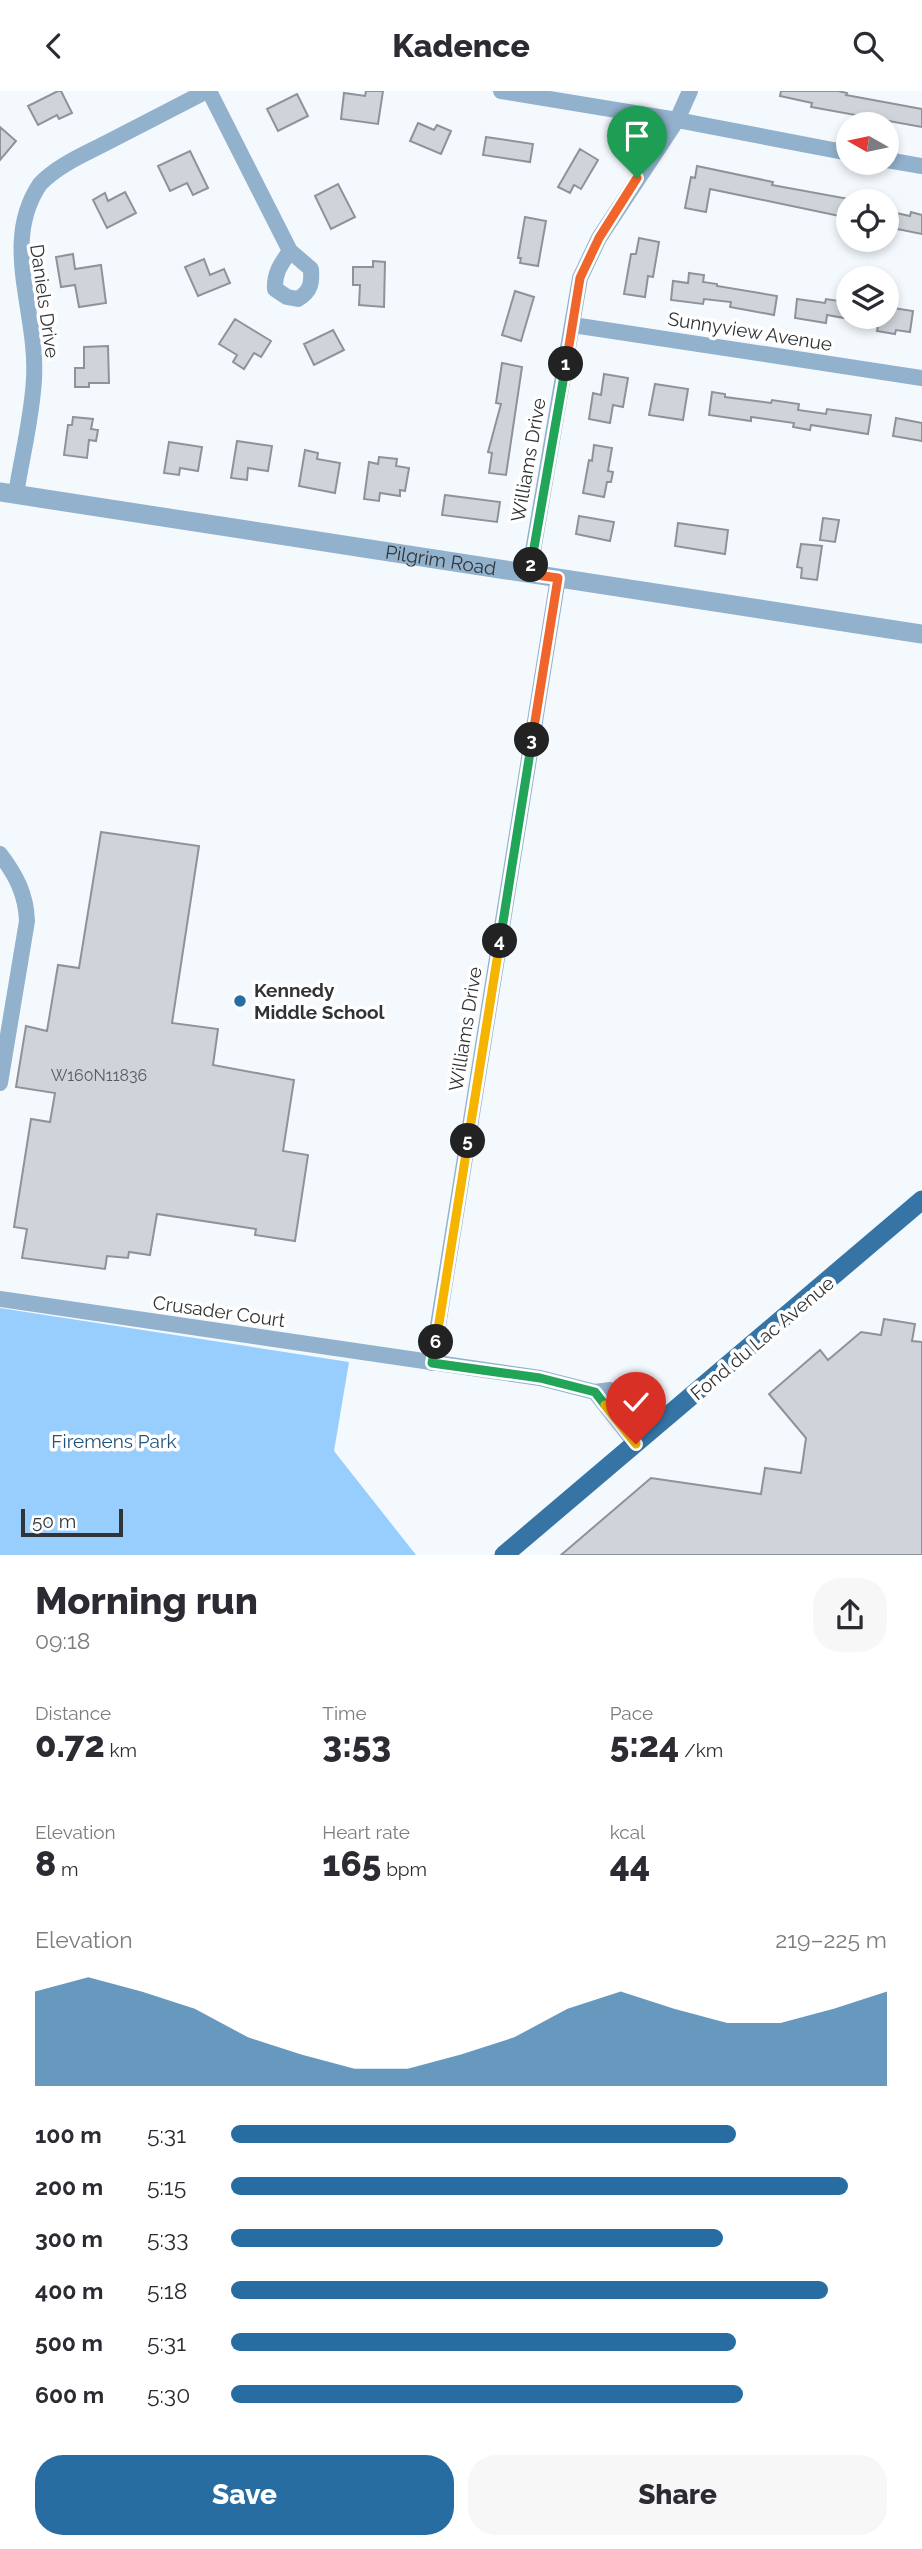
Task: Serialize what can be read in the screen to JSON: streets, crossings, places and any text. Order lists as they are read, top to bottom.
{
  "streets": {
    "main road": ["Fond du Lac Avenue"],
    "street": [
      "Daniels Drive",
      "Sunnyview Avenue",
      "Williams Drive",
      "Pilgrim Road",
      "Crusader Court"
    ]
  },
  "crossings": [
    ["Daniels Drive", "Pilgrim Road"],
    ["Sunnyview Avenue", "Williams Drive"],
    ["Williams Drive", "Pilgrim Road"],
    ["Williams Drive", "Crusader Court"],
    ["Crusader Court", "Fond du Lac Avenue"]
  ],
  "parks": ["Firemens Park"],
  "places": ["Kennedy Middle School"],
  "house_numbers": ["W160N11836"],
  "scale_bar": "50 m",
  "north": "left",
  "page": {
    "header": "Kadence",
    "pins": [
      "1",
      "2",
      "3",
      "4",
      "5",
      "6"
    ],
    "scale": "50 m",
    "heading": ["Morning run", "09:18"],
    "stats": [
      ["Distance", "0.72 km"],
      ["Time", "3:53"],
      ["Pace", "5:24 /km"],
      ["Elevation", "8 m"],
      ["Heart rate", "165 bpm"],
      ["kcal", "44"]
    ],
    "chart": ["Elevation", "219–225 m"],
    "list": [
      {
        "name": "100 m",
        "note": "5:31"
      },
      {
        "name": "200 m",
        "note": "5:15"
      },
      {
        "name": "300 m",
        "note": "5:33"
      },
      {
        "name": "400 m",
        "note": "5:18"
      },
      {
        "name": "500 m",
        "note": "5:31"
      },
      {
        "name": "600 m",
        "note": "5:30"
      }
    ],
    "buttons": ["Save", "Share"]
  }
}
